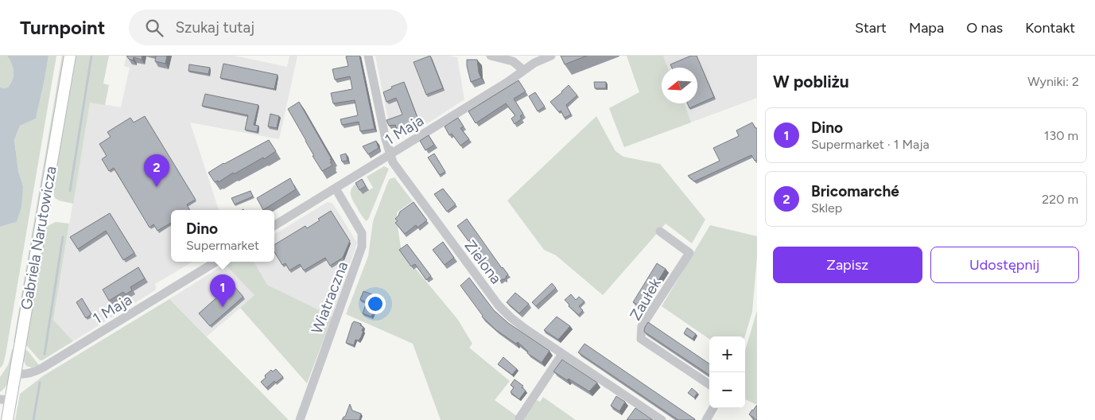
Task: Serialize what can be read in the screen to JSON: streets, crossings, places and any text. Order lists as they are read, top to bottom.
{
  "streets": {
    "main road": ["Gabriela Narutowicza"],
    "street": [
      "1 Maja",
      "Zielona",
      "Wiatraczna",
      "Zaułek"
    ]
  },
  "crossings": [
    ["1 Maja", "Gabriela Narutowicza"],
    ["1 Maja", "Zielona"],
    ["1 Maja", "Wiatraczna"]
  ],
  "north": "left",
  "page": {
    "header": "Turnpoint",
    "search": "Szukaj tutaj",
    "nav": [
      "Start",
      "Mapa",
      "O nas",
      "Kontakt"
    ],
    "heading": ["W pobliżu", "Wyniki: 2"],
    "list": [
      {
        "mark": "1",
        "name": "Dino",
        "note": "Supermarket · 1 Maja",
        "value": "130 m"
      },
      {
        "mark": "2",
        "name": "Bricomarché",
        "note": "Sklep",
        "value": "220 m"
      }
    ],
    "pins": ["2", "1"],
    "popup": ["Dino", "Supermarket"],
    "buttons": ["Zapisz", "Udostępnij"],
    "map_buttons": ["+", "−"]
  }
}
